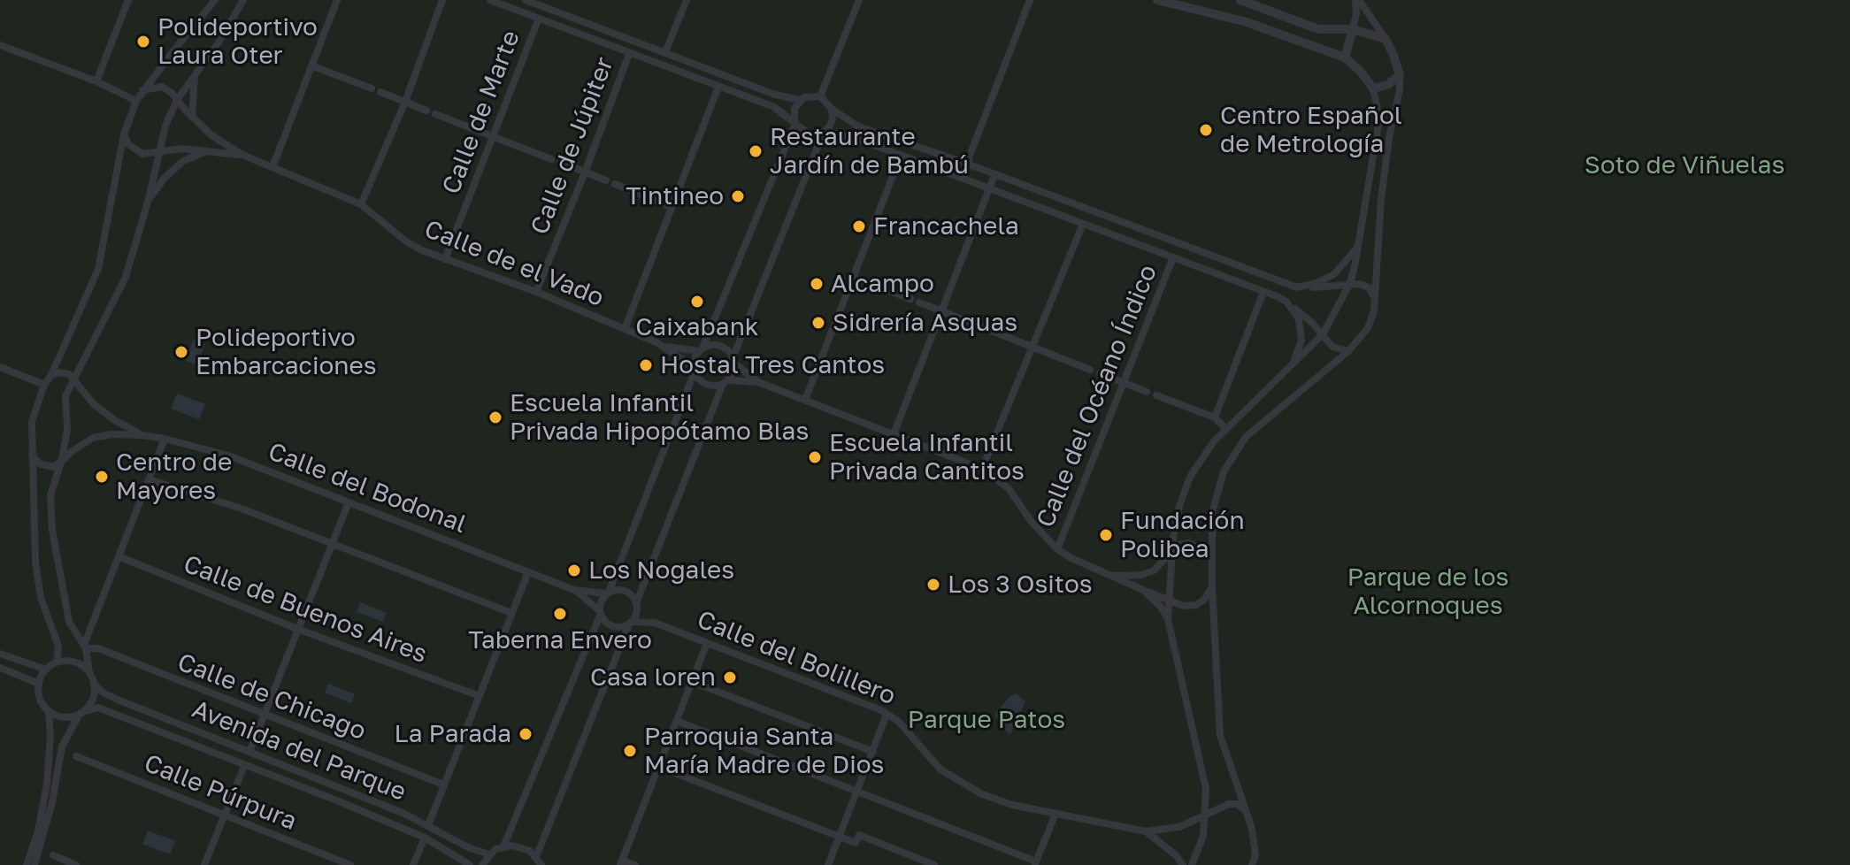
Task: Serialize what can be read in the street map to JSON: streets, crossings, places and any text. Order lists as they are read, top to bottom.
{
  "streets": {
    "street": [
      "Calle de Marte",
      "Calle de Júpiter",
      "Calle de el Vado",
      "Calle del Océano Índico",
      "Calle del Bodonal",
      "Calle de Buenos Aires",
      "Calle del Bolillero",
      "Calle de Chicago",
      "Avenida del Parque",
      "Calle Púrpura"
    ]
  },
  "crossings": [
    ["Calle de Marte", "Calle de el Vado"],
    ["Calle de Júpiter", "Calle de el Vado"]
  ],
  "parks": ["Soto de Viñuelas", "Parque de los Alcornoques", "Parque Patos"],
  "places": [
    "Polideportivo Laura Oter",
    "Centro Español de Metrología",
    "Restaurante Jardín de Bambú",
    "Tintineo",
    "Francachela",
    "Alcampo",
    "Caixabank",
    "Sidrería Asquas",
    "Polideportivo Embarcaciones",
    "Hostal Tres Cantos",
    "Escuela Infantil Privada Hipopótamo Blas",
    "Escuela Infantil Privada Cantitos",
    "Centro de Mayores",
    "Fundación Polibea",
    "Los Nogales",
    "Los 3 Ositos",
    "Taberna Envero",
    "Casa loren",
    "La Parada",
    "Parroquia Santa María Madre de Dios"
  ]
}
